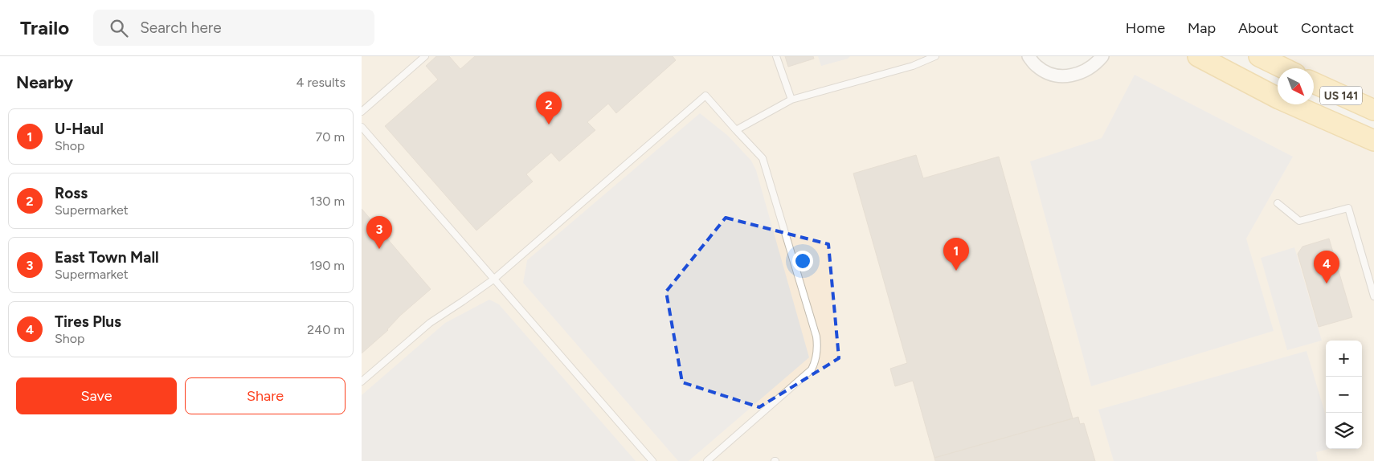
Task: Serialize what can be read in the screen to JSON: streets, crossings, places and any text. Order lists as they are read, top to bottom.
{
  "streets": {
    "main road": ["US 141"]
  },
  "north": "bottom right",
  "page": {
    "header": "Trailo",
    "search": "Search here",
    "nav": [
      "Home",
      "Map",
      "About",
      "Contact"
    ],
    "heading": ["Nearby", "4 results"],
    "pins": [
      "2",
      "3",
      "1",
      "4"
    ],
    "list": [
      {
        "mark": "1",
        "name": "U-Haul",
        "note": "Shop",
        "value": "70 m"
      },
      {
        "mark": "2",
        "name": "Ross",
        "note": "Supermarket",
        "value": "130 m"
      },
      {
        "mark": "3",
        "name": "East Town Mall",
        "note": "Supermarket",
        "value": "190 m"
      },
      {
        "mark": "4",
        "name": "Tires Plus",
        "note": "Shop",
        "value": "240 m"
      }
    ],
    "map_buttons": ["+", "−"],
    "buttons": ["Save", "Share"]
  }
}
